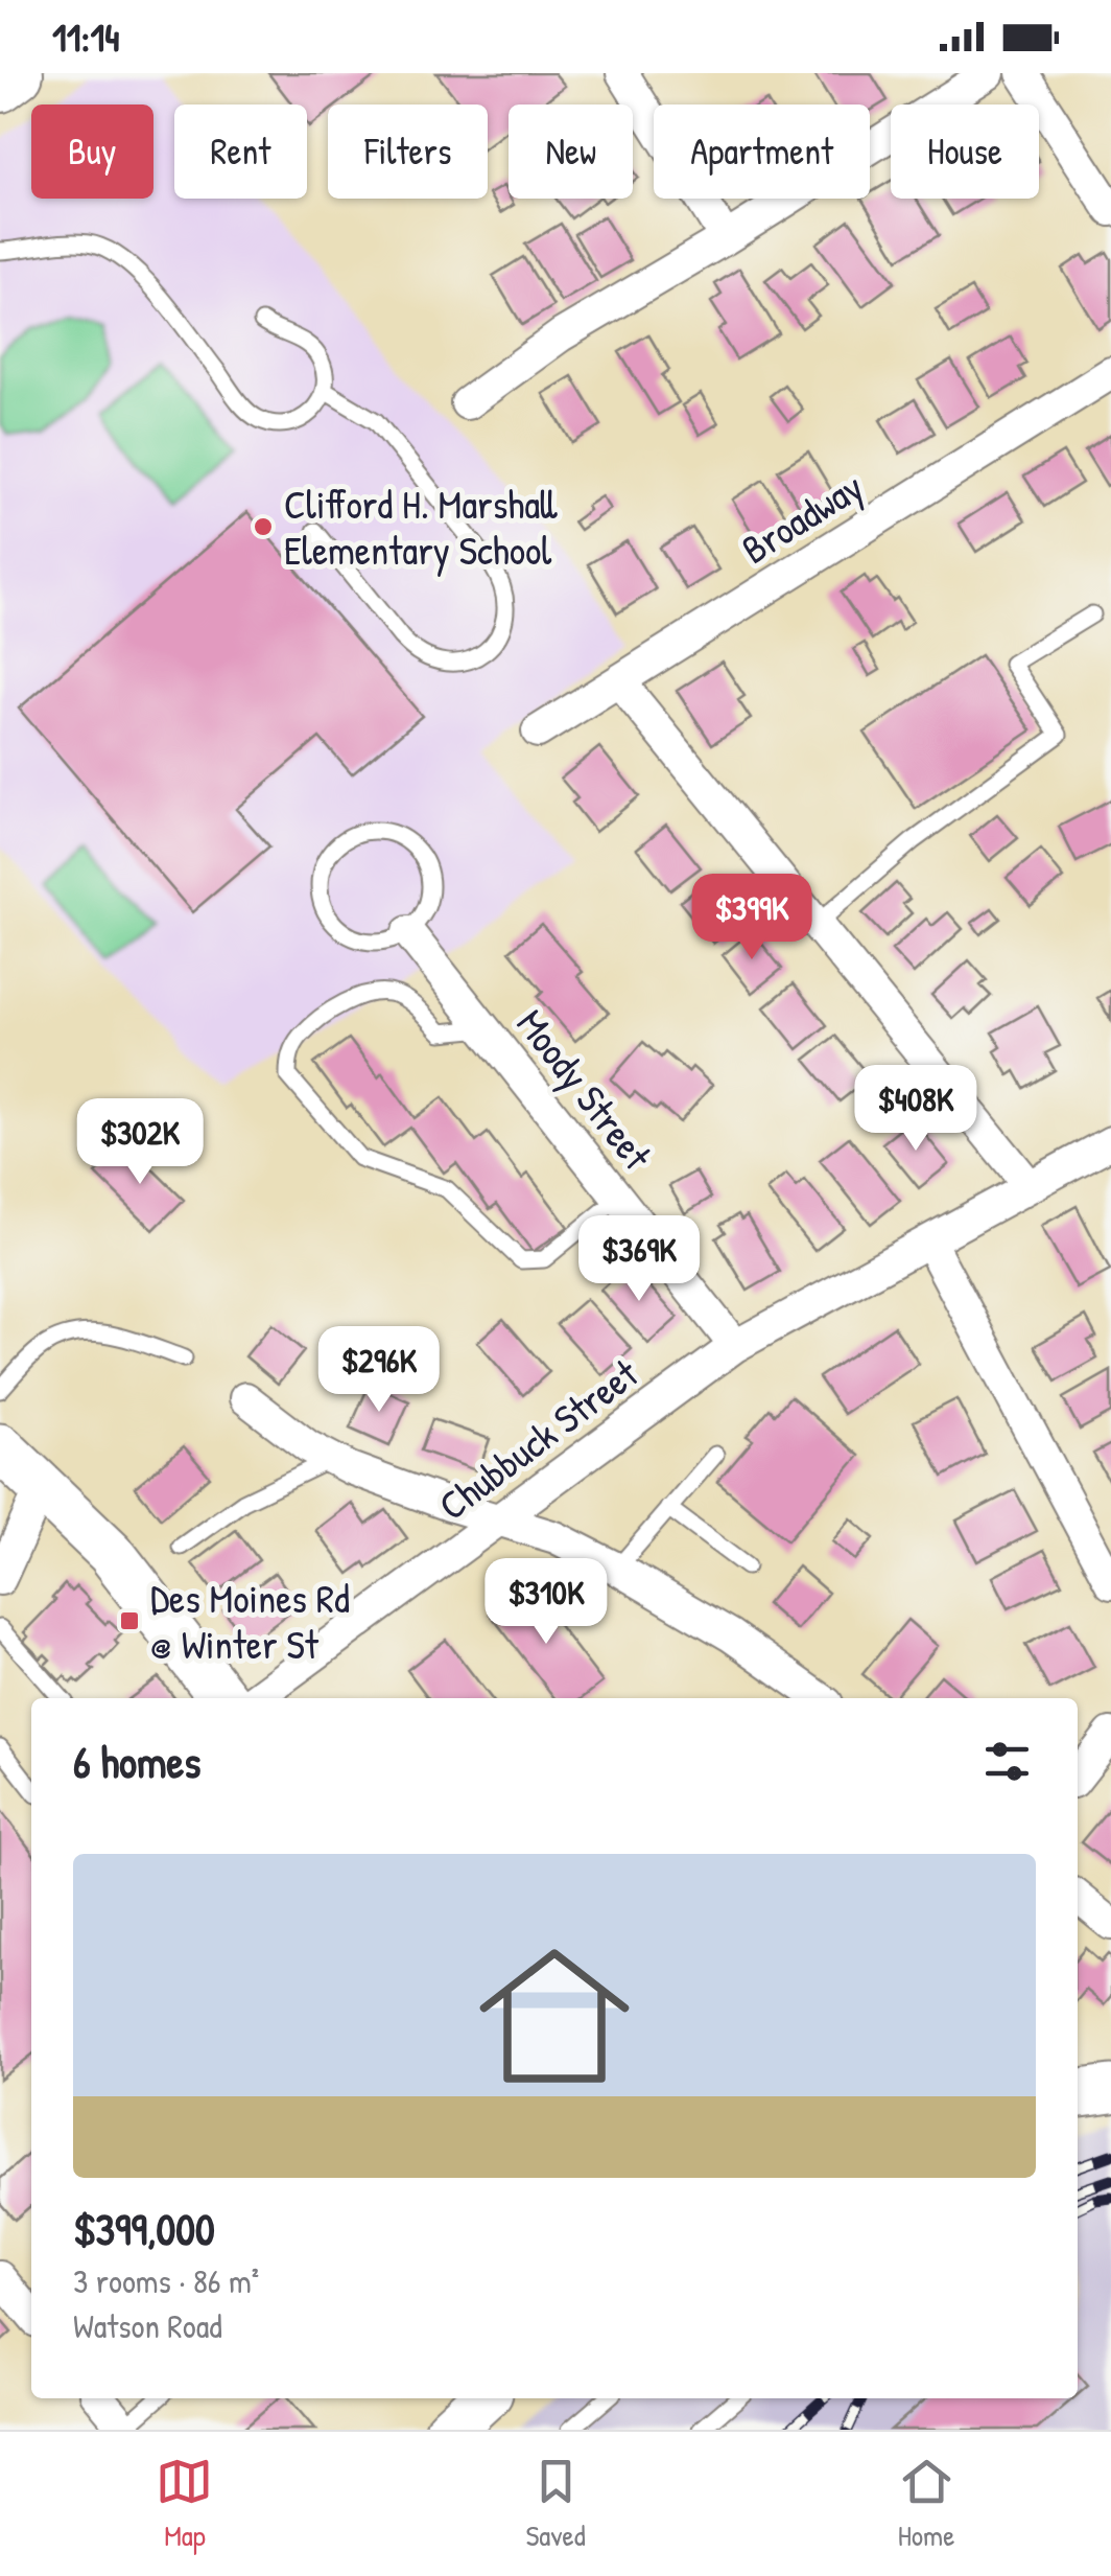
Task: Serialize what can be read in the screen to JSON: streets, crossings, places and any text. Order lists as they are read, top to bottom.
{
  "streets": {
    "street": ["Broadway", "Moody Street", "Chubbuck Street"]
  },
  "crossings": [
    ["Moody Street", "Chubbuck Street"]
  ],
  "places": {
    "other": ["Clifford H. Marshall Elementary School"],
    "transit": ["Des Moines Rd @ Winter St"]
  },
  "page": {
    "status": "11:14",
    "chip": [
      "Buy",
      "Rent",
      "Filters",
      "New",
      "Apartment",
      "House"
    ],
    "price": [
      "$399K",
      "$408K",
      "$302K",
      "$369K",
      "$296K",
      "$310K"
    ],
    "heading": "6 homes",
    "list": [
      {
        "name": "$399,000",
        "note": "3 rooms · 86 m² · Watson Road"
      }
    ],
    "tabs": ["Map", "Saved", "Home"]
  }
}
